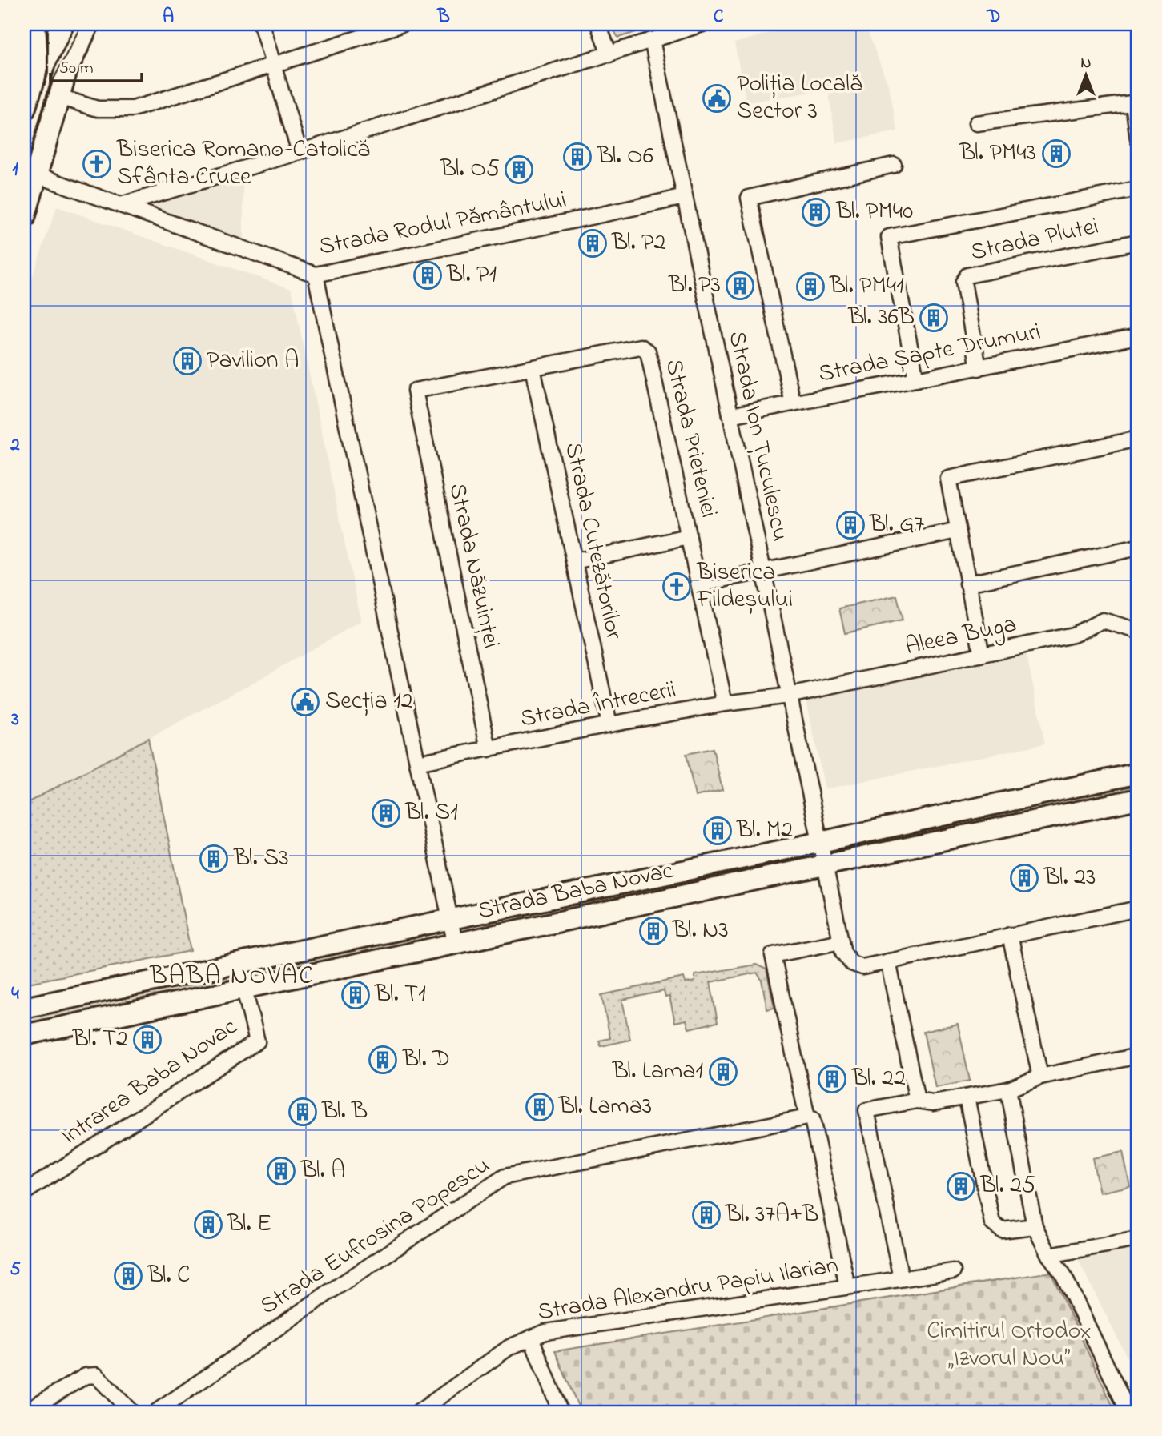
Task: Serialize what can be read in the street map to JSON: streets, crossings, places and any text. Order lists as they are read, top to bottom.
{
  "streets": {
    "main road": ["Strada Baba Novac"],
    "street": [
      "Strada Rodul Pământului",
      "Strada Plutei",
      "Strada Șapte Drumuri",
      "Strada Ion Țuculescu",
      "Strada Prieteniei",
      "Strada Cutezătorilor",
      "Strada Năzuinței",
      "Aleea Buga",
      "Strada Întrecerii",
      "Intrarea Baba Novac",
      "Strada Eufrosina Popescu",
      "Strada Alexandru Papiu Ilarian"
    ]
  },
  "crossings": [
    ["Strada Rodul Pământului", "Strada Ion Țuculescu"],
    ["Strada Plutei", "Strada Șapte Drumuri"],
    ["Strada Șapte Drumuri", "Strada Ion Țuculescu"],
    ["Strada Ion Țuculescu", "Aleea Buga"],
    ["Strada Ion Țuculescu", "Strada Întrecerii"],
    ["Strada Ion Țuculescu", "Strada Baba Novac"],
    ["Strada Prieteniei", "Strada Cutezătorilor"],
    ["Strada Prieteniei", "Strada Năzuinței"],
    ["Strada Prieteniei", "Strada Întrecerii"],
    ["Strada Cutezătorilor", "Strada Întrecerii"],
    ["Strada Năzuinței", "Strada Întrecerii"],
    ["Aleea Buga", "Strada Întrecerii"],
    ["Strada Baba Novac", "Intrarea Baba Novac"]
  ],
  "districts": ["BABA NOVAC"],
  "parks": ["Cimitirul Ortodox „Izvorul Nou”"],
  "places": {
    "public building": ["Poliția Locală Sector 3", "Secția 12"],
    "building": [
      "Bl. PM43",
      "Bl. O6",
      "Bl. O5",
      "Bl. PM40",
      "Bl. P2",
      "Bl. P1",
      "Bl. P3",
      "Bl. PM41",
      "Bl. 36B",
      "Pavilion A",
      "Bl. G7",
      "Bl. S1",
      "Bl. M2",
      "Bl. S3",
      "Bl. 23",
      "Bl. N3",
      "Bl. T1",
      "Bl. T2",
      "Bl. D",
      "Bl. Lama1",
      "Bl. 22",
      "Bl. Lama3",
      "Bl. B",
      "Bl. A",
      "Bl. 25",
      "Bl. 37A+B",
      "Bl. E",
      "Bl. C"
    ],
    "church": ["Biserica Romano-Catolică Sfânta Cruce", "Biserica Fildeșului"]
  },
  "scale_bar": "50 m",
  "north": "top",
  "grid": {
    "columns": [
      "A",
      "B",
      "C",
      "D"
    ],
    "rows": [
      "1",
      "2",
      "3",
      "4",
      "5"
    ]
  }
}
